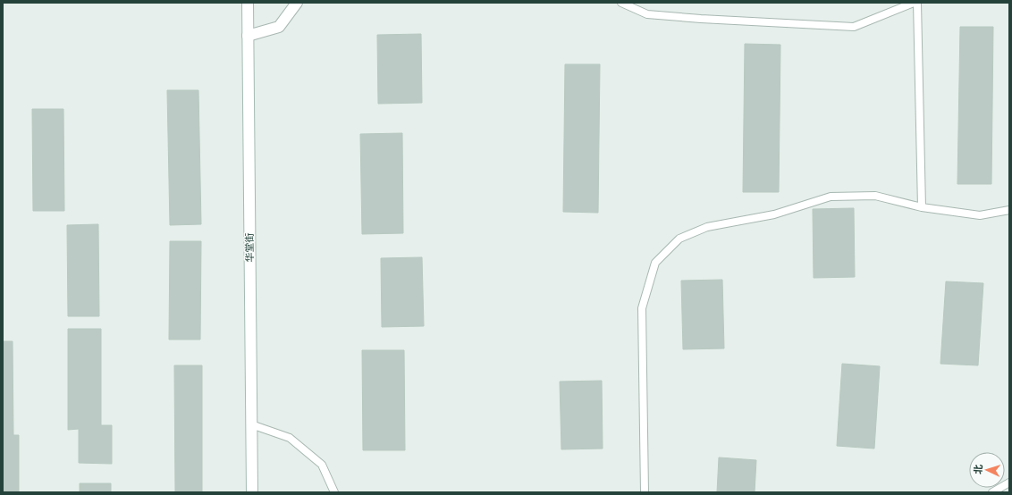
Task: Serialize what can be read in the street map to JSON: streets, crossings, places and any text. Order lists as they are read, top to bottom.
{
  "streets": {
    "street": ["华堂街"]
  },
  "north": "left"
}
